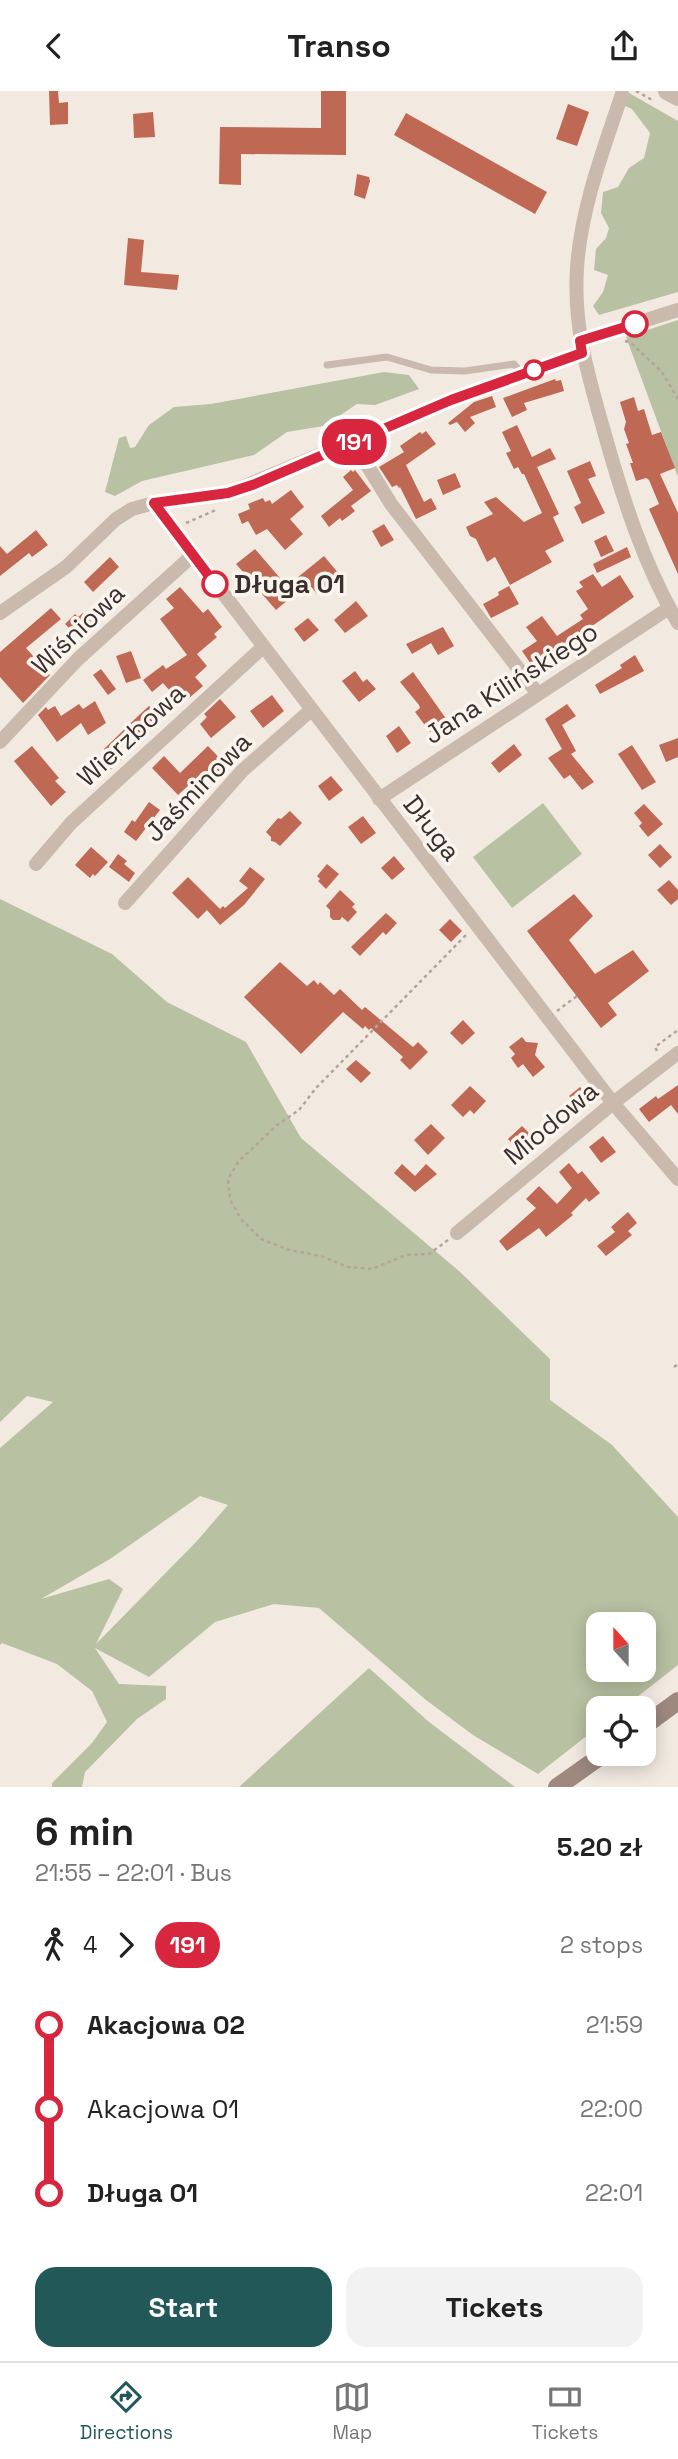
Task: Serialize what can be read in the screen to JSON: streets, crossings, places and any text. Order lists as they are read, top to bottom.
{
  "streets": {
    "street": [
      "Wiśniowa",
      "Jana Kilińskiego",
      "Wierzbowa",
      "Jaśminowa",
      "Długa",
      "Miodowa"
    ]
  },
  "crossings": [
    ["Wiśniowa", "Długa"],
    ["Jana Kilińskiego", "Długa"],
    ["Wierzbowa", "Długa"],
    ["Jaśminowa", "Długa"],
    ["Długa", "Miodowa"]
  ],
  "places": ["Długa 01"],
  "lines": ["bus line 191"],
  "north": "top",
  "page": {
    "header": "Transo",
    "on_map": "191",
    "heading": ["6 min", "21:55 – 22:01 · Bus", "5.20 zł"],
    "legs": ["4", "191", "2 stops"],
    "list": [
      {
        "name": "Akacjowa 02",
        "value": "21:59"
      },
      {
        "name": "Akacjowa 01",
        "value": "22:00"
      },
      {
        "name": "Długa 01",
        "value": "22:01"
      }
    ],
    "buttons": ["Start", "Tickets"],
    "tabs": ["Directions", "Map", "Tickets"]
  }
}
